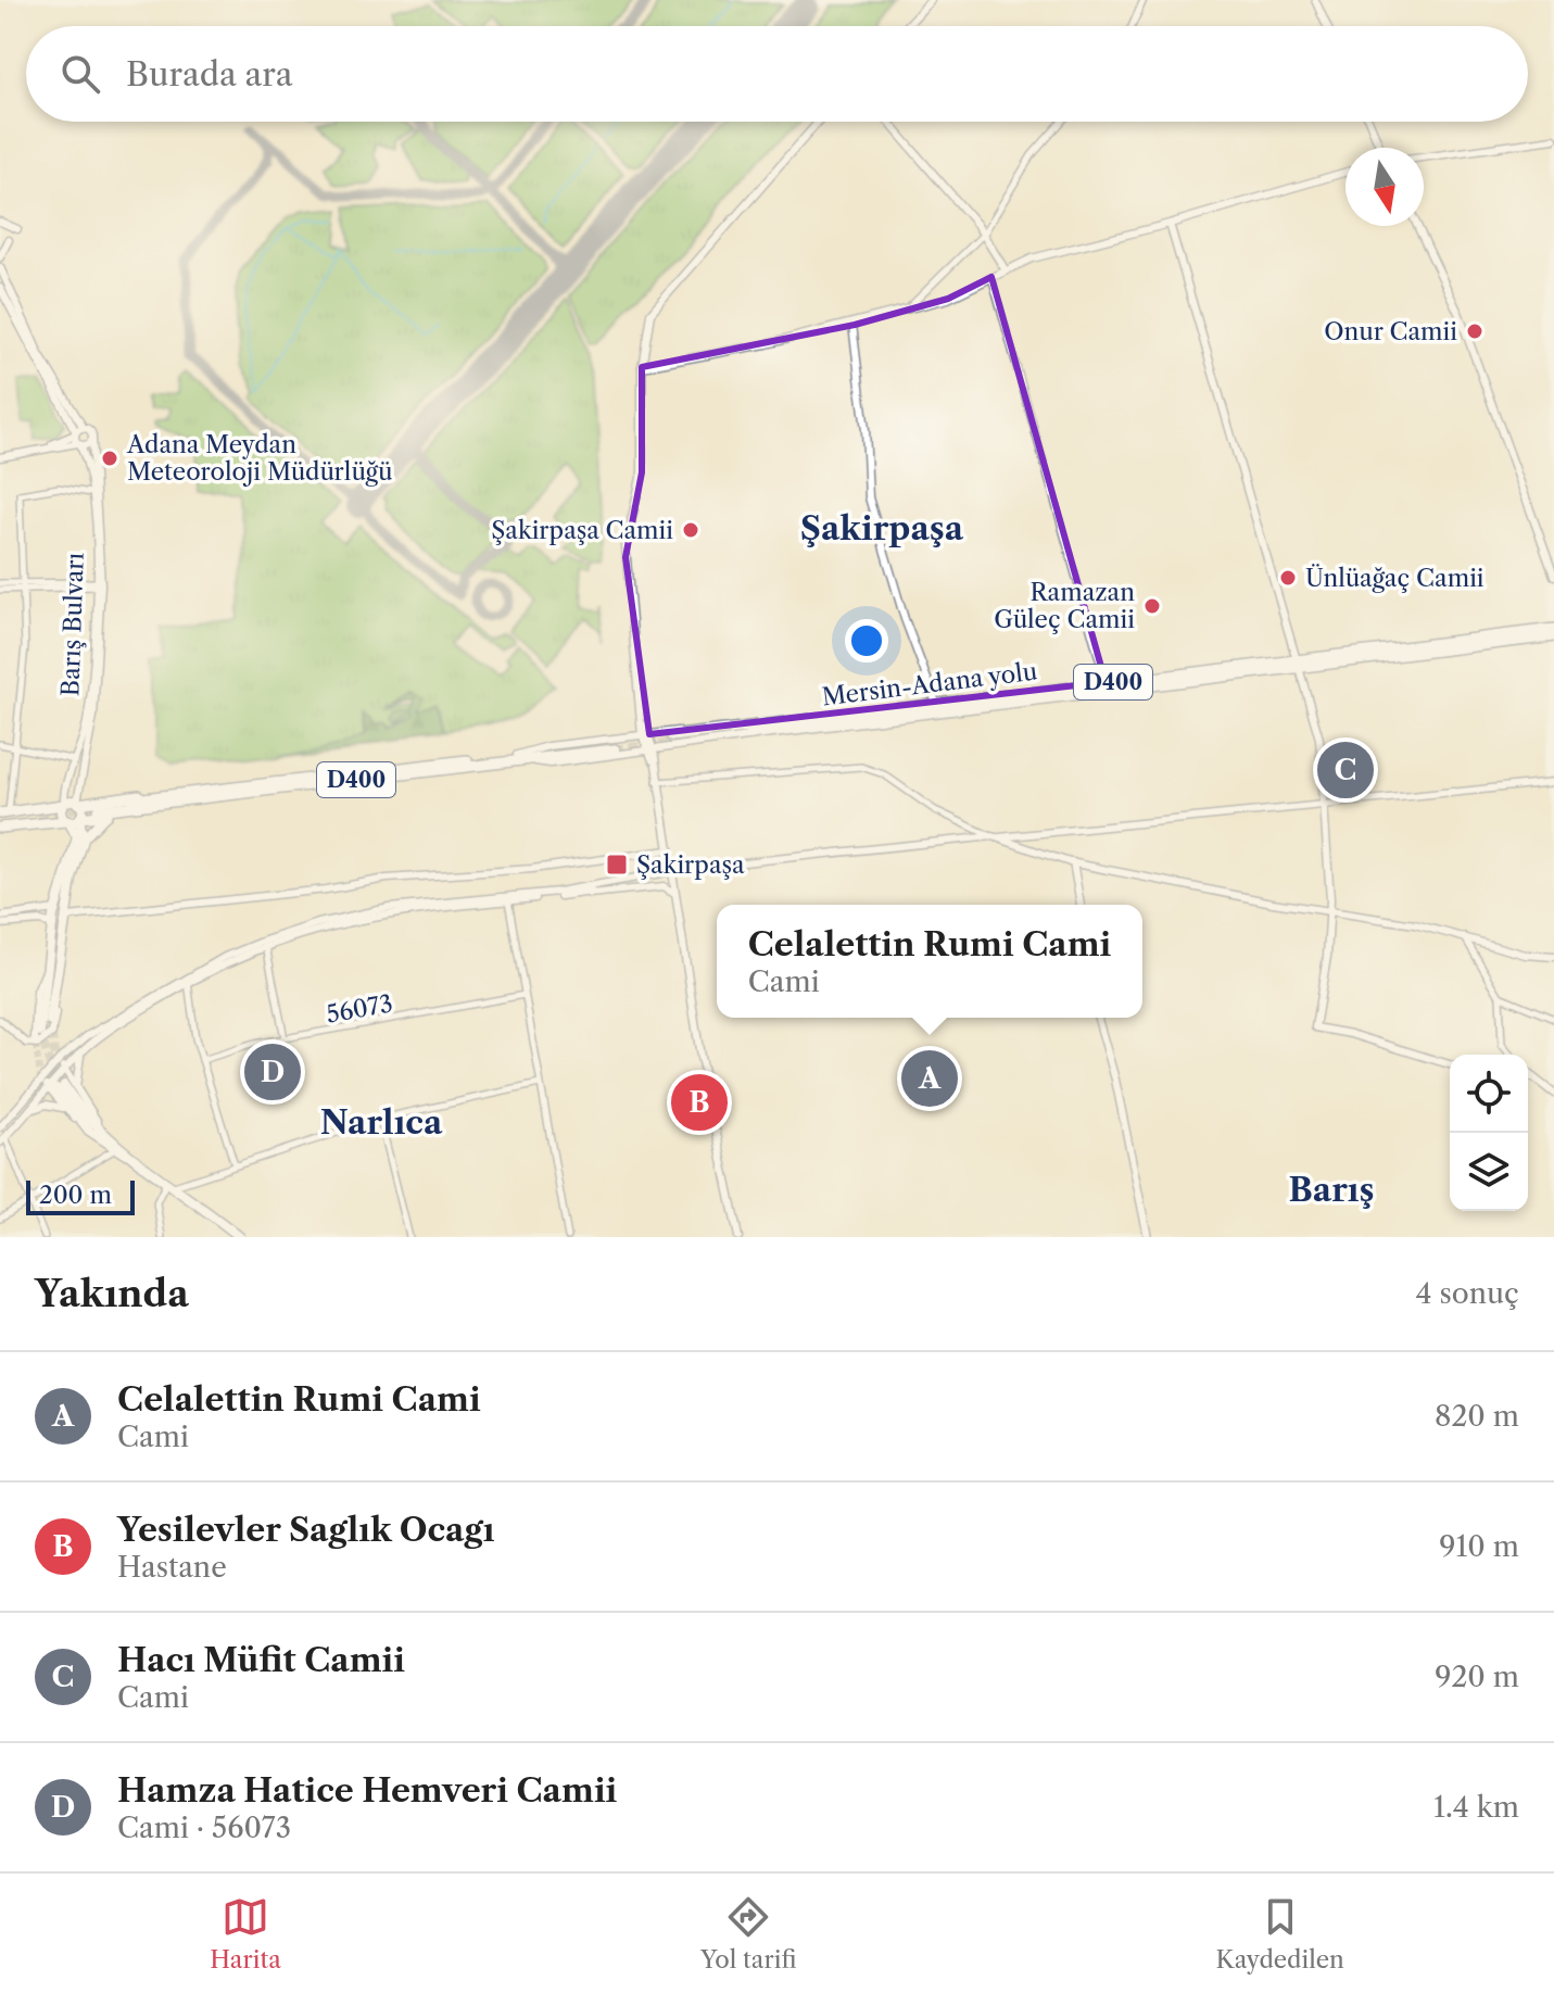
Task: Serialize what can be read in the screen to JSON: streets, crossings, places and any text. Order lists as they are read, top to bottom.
{
  "streets": {
    "highway": ["D400", "Mersin-Adana yolu"],
    "main road": ["Barış Bulvarı"],
    "street": ["56073"]
  },
  "districts": ["Şakirpaşa", "Narlıca", "Barış"],
  "places": {
    "other": [
      "Onur Camii",
      "Adana Meydan Meteoroloji Müdürlüğü",
      "Şakirpaşa Camii",
      "Ünlüağaç Camii",
      "Ramazan Güleç Camii"
    ],
    "transit": ["Şakirpaşa"]
  },
  "scale_bar": "200 m",
  "north": "bottom",
  "page": {
    "search": "Burada ara",
    "pins": [
      "C",
      "D",
      "A",
      "B"
    ],
    "popup": ["Celalettin Rumi Cami", "Cami"],
    "scale": "200 m",
    "heading": ["Yakında", "4 sonuç"],
    "list": [
      {
        "mark": "A",
        "name": "Celalettin Rumi Cami",
        "note": "Cami",
        "value": "820 m"
      },
      {
        "mark": "B",
        "name": "Yesilevler Saglık Ocagı",
        "note": "Hastane",
        "value": "910 m"
      },
      {
        "mark": "C",
        "name": "Hacı Müfit Camii",
        "note": "Cami",
        "value": "920 m"
      },
      {
        "mark": "D",
        "name": "Hamza Hatice Hemveri Camii",
        "note": "Cami · 56073",
        "value": "1.4 km"
      }
    ],
    "nav": ["Harita", "Yol tarifi", "Kaydedilen"]
  }
}
